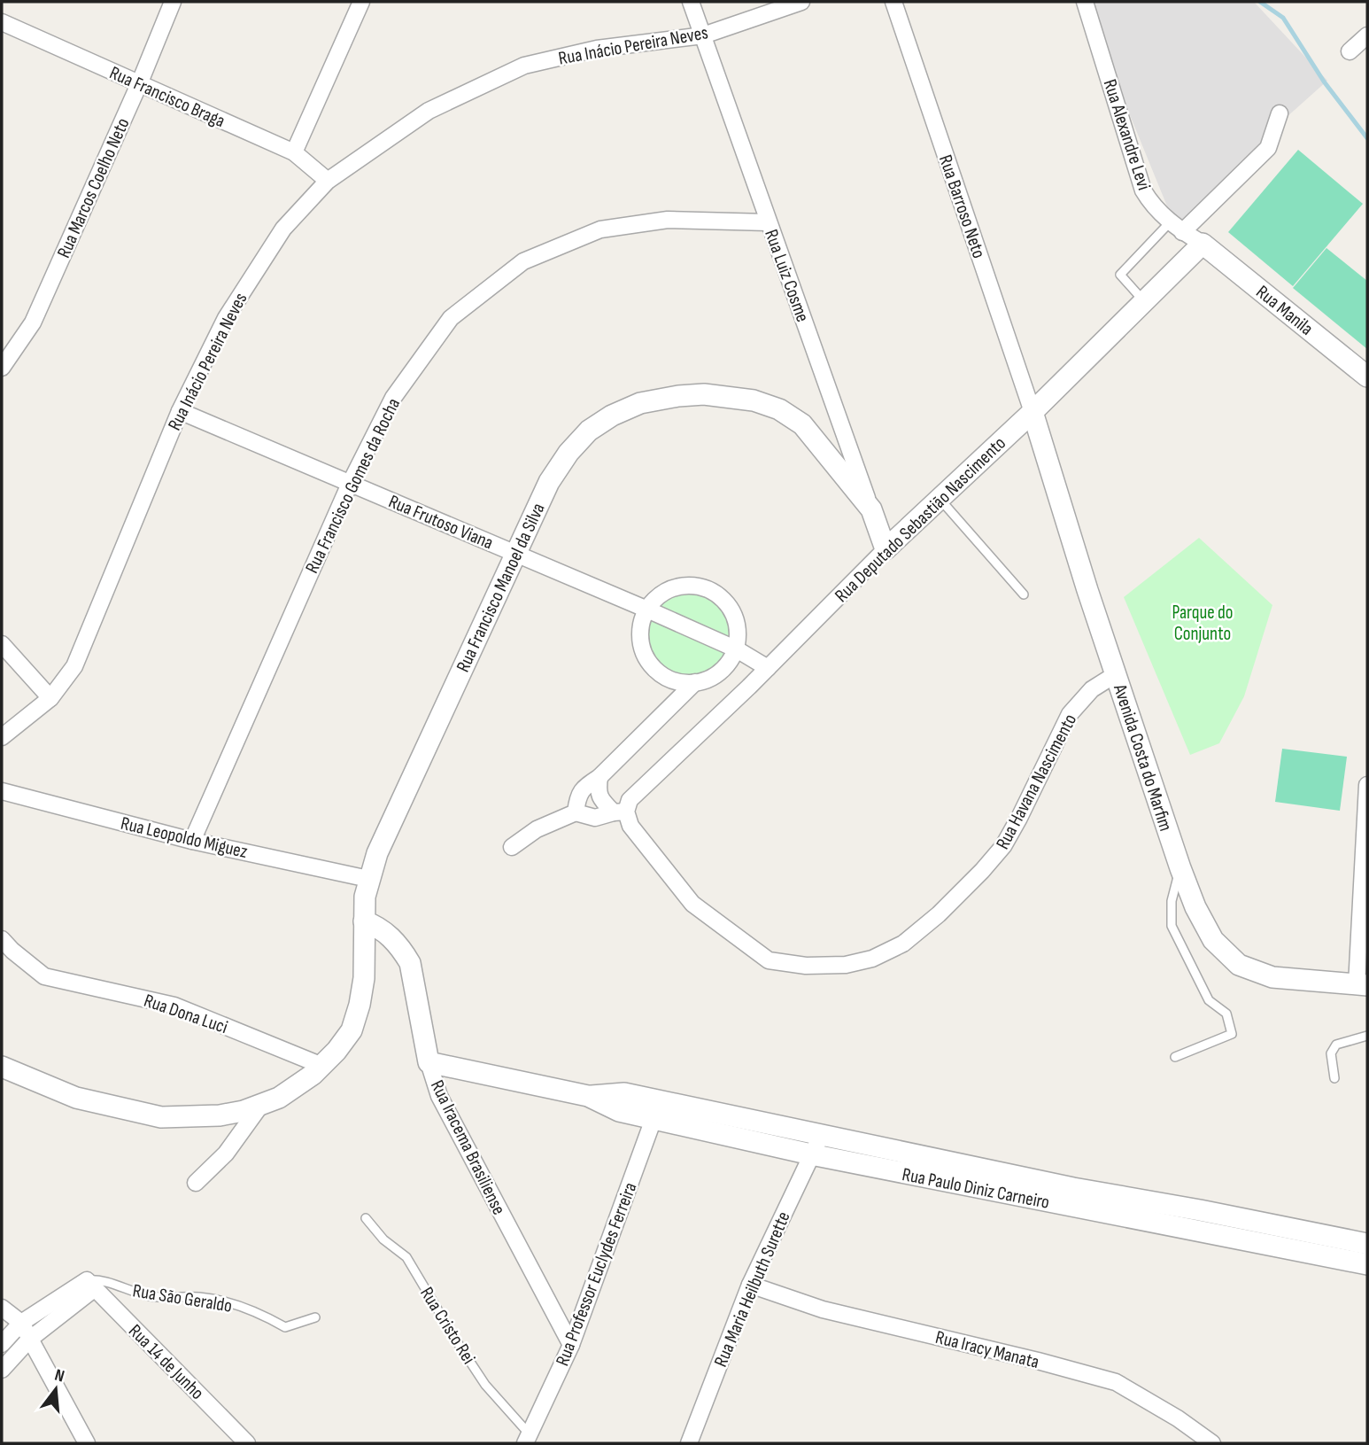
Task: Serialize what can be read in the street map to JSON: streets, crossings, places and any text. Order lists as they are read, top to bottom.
{
  "streets": {
    "street": [
      "Rua Inácio Pereira Neves",
      "Rua Francisco Braga",
      "Rua Alexandre Levi",
      "Rua Marcos Coelho Neto",
      "Rua Barroso Neto",
      "Rua Luiz Cosme",
      "Rua Manila",
      "Rua Francisco Gomes da Rocha",
      "Rua Deputado Sebastião Nascimento",
      "Rua Frutoso Viana",
      "Rua Francisco Manoel da Silva",
      "Avenida Costa do Marfim",
      "Rua Havana Nascimento",
      "Rua Leopoldo Miguez",
      "Rua Dona Luci",
      "Rua Iracema Brasiliense",
      "Rua Paulo Diniz Carneiro",
      "Rua Professor Euclydes Ferreira",
      "Rua Maria Heilbuth Surette",
      "Rua Iracy Manata",
      "Rua 14 de Junho"
    ],
    "lane": ["Rua São Geraldo", "Rua Cristo Rei"]
  },
  "crossings": [
    ["Rua Inácio Pereira Neves", "Rua Francisco Braga"],
    ["Rua Inácio Pereira Neves", "Rua Luiz Cosme"],
    ["Rua Inácio Pereira Neves", "Rua Frutoso Viana"],
    ["Rua Francisco Braga", "Rua Marcos Coelho Neto"],
    ["Rua Alexandre Levi", "Rua Manila"],
    ["Rua Alexandre Levi", "Rua Deputado Sebastião Nascimento"],
    ["Rua Barroso Neto", "Rua Deputado Sebastião Nascimento"],
    ["Rua Barroso Neto", "Avenida Costa do Marfim"],
    ["Rua Luiz Cosme", "Rua Francisco Gomes da Rocha"],
    ["Rua Luiz Cosme", "Rua Deputado Sebastião Nascimento"],
    ["Rua Luiz Cosme", "Rua Francisco Manoel da Silva"],
    ["Rua Manila", "Rua Deputado Sebastião Nascimento"],
    ["Rua Francisco Gomes da Rocha", "Rua Frutoso Viana"],
    ["Rua Francisco Gomes da Rocha", "Rua Leopoldo Miguez"],
    ["Rua Deputado Sebastião Nascimento", "Rua Frutoso Viana"],
    ["Rua Deputado Sebastião Nascimento", "Avenida Costa do Marfim"],
    ["Rua Deputado Sebastião Nascimento", "Rua Havana Nascimento"],
    ["Rua Frutoso Viana", "Rua Francisco Manoel da Silva"],
    ["Rua Francisco Manoel da Silva", "Rua Leopoldo Miguez"],
    ["Rua Francisco Manoel da Silva", "Rua Dona Luci"],
    ["Rua Francisco Manoel da Silva", "Rua Iracema Brasiliense"],
    ["Avenida Costa do Marfim", "Rua Havana Nascimento"],
    ["Rua Iracema Brasiliense", "Rua Paulo Diniz Carneiro"],
    ["Rua Iracema Brasiliense", "Rua Professor Euclydes Ferreira"],
    ["Rua Paulo Diniz Carneiro", "Rua Professor Euclydes Ferreira"],
    ["Rua Paulo Diniz Carneiro", "Rua Maria Heilbuth Surette"],
    ["Rua Professor Euclydes Ferreira", "Rua Cristo Rei"],
    ["Rua Maria Heilbuth Surette", "Rua Iracy Manata"],
    ["Rua São Geraldo", "Rua 14 de Junho"]
  ],
  "parks": ["Parque do Conjunto"],
  "north": "top"
}
